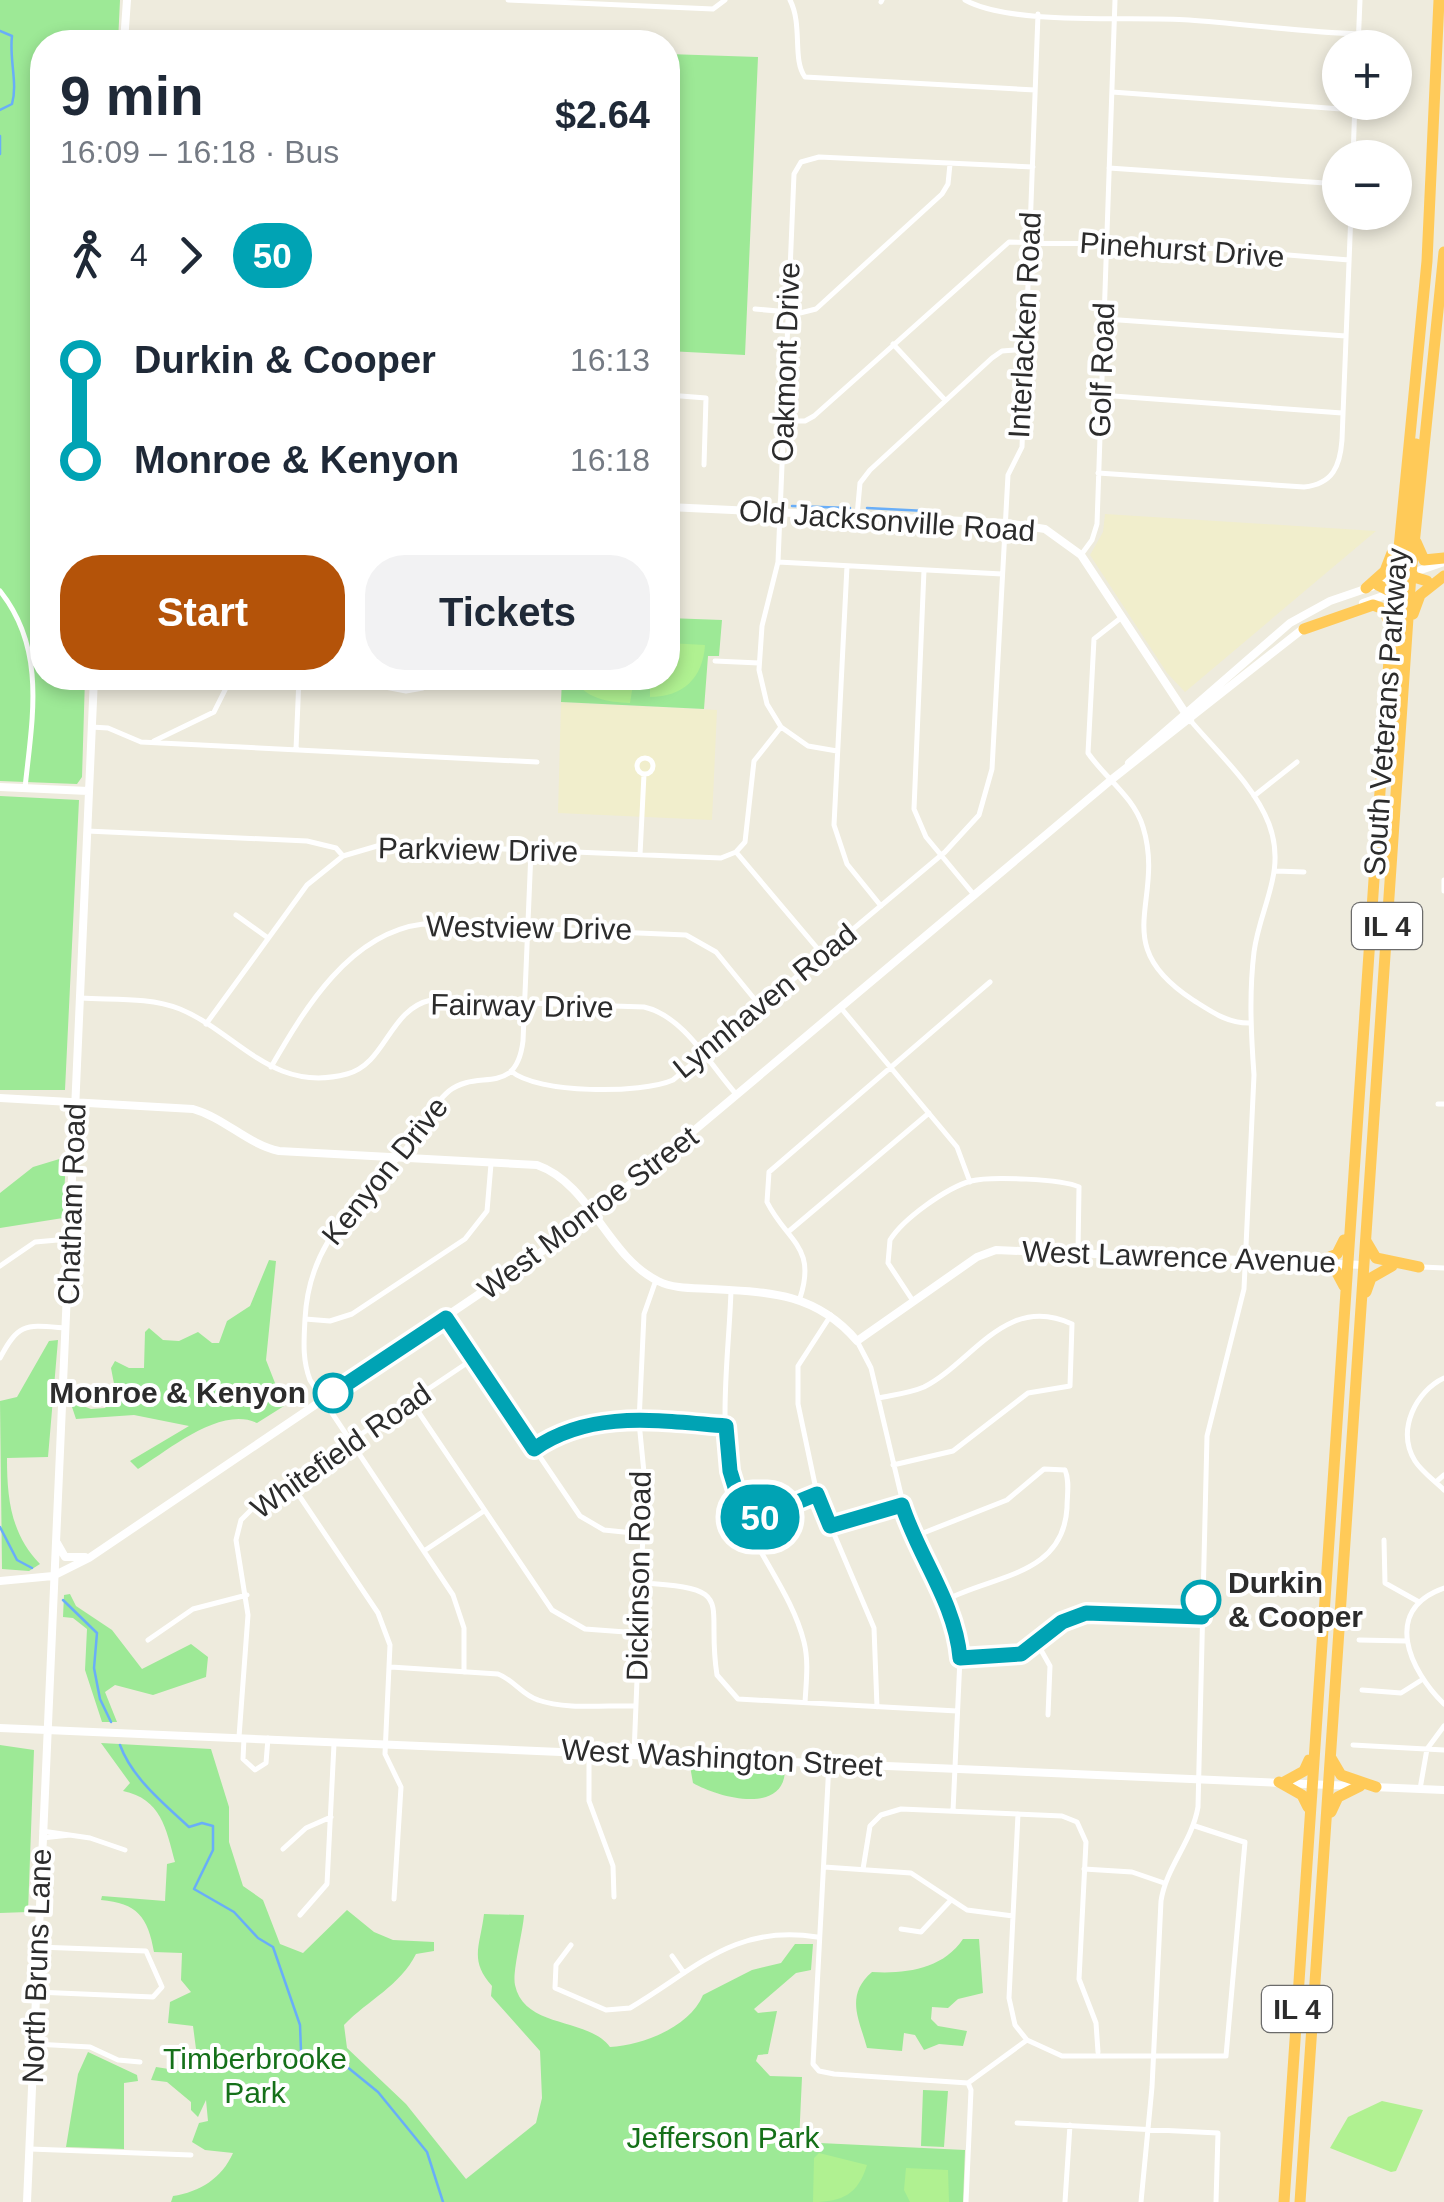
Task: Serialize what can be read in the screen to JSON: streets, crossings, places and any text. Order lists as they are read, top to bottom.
{
  "streets": {
    "highway": ["South Veterans Parkway", "IL 4"],
    "street": [
      "Pinehurst Drive",
      "Interlacken Road",
      "Oakmont Drive",
      "Golf Road",
      "Old Jacksonville Road",
      "Parkview Drive",
      "Westview Drive",
      "Lynnhaven Road",
      "Fairway Drive",
      "Kenyon Drive",
      "Chatham Road",
      "West Monroe Street",
      "West Lawrence Avenue",
      "Whitefield Road",
      "Dickinson Road",
      "West Washington Street",
      "North Bruns Lane"
    ]
  },
  "crossings": [
    ["Pinehurst Drive", "Interlacken Road"],
    ["Pinehurst Drive", "Oakmont Drive"],
    ["Pinehurst Drive", "Golf Road"],
    ["Interlacken Road", "Oakmont Drive"],
    ["Interlacken Road", "Old Jacksonville Road"],
    ["Interlacken Road", "Lynnhaven Road"],
    ["Oakmont Drive", "Old Jacksonville Road"],
    ["Golf Road", "Old Jacksonville Road"],
    ["Old Jacksonville Road", "West Monroe Street"],
    ["South Veterans Parkway", "IL 4"],
    ["South Veterans Parkway", "West Monroe Street"],
    ["South Veterans Parkway", "West Lawrence Avenue"],
    ["South Veterans Parkway", "West Washington Street"],
    ["Parkview Drive", "Chatham Road"],
    ["IL 4", "West Washington Street"],
    ["Westview Drive", "Lynnhaven Road"],
    ["Westview Drive", "Fairway Drive"],
    ["Lynnhaven Road", "Fairway Drive"],
    ["Lynnhaven Road", "Kenyon Drive"],
    ["Fairway Drive", "Chatham Road"],
    ["Fairway Drive", "West Monroe Street"],
    ["Kenyon Drive", "West Monroe Street"],
    ["Kenyon Drive", "Whitefield Road"],
    ["Chatham Road", "West Monroe Street"],
    ["Chatham Road", "West Washington Street"],
    ["Chatham Road", "North Bruns Lane"],
    ["Whitefield Road", "West Washington Street"],
    ["Dickinson Road", "West Washington Street"],
    ["West Washington Street", "North Bruns Lane"]
  ],
  "parks": ["Timberbrooke Park", "Jefferson Park"],
  "places": ["Monroe & Kenyon", "Durkin & Cooper"],
  "lines": ["bus line 50"],
  "page": {
    "on_map": "50",
    "map_buttons": ["+", "−"],
    "heading": ["9 min", "16:09 – 16:18 · Bus", "$2.64"],
    "legs": ["4", "50"],
    "list": [
      {
        "name": "Durkin & Cooper",
        "value": "16:13"
      },
      {
        "name": "Monroe & Kenyon",
        "value": "16:18"
      }
    ],
    "buttons": ["Start", "Tickets"]
  }
}
